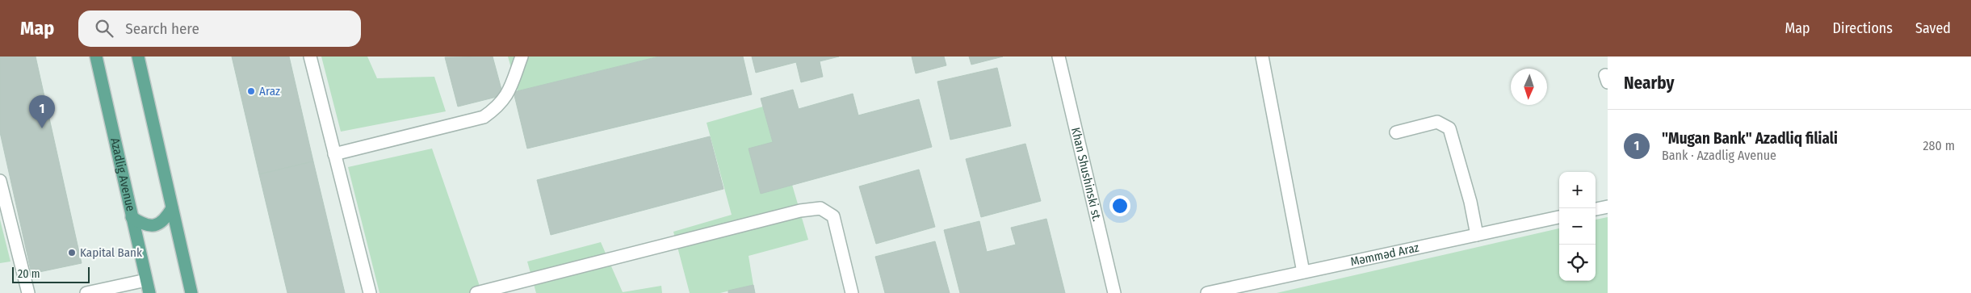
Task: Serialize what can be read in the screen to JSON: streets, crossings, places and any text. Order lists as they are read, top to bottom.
{
  "streets": {
    "main road": ["Azadlig Avenue"],
    "street": ["Khan Shushinski st.", "Məmməd Araz"]
  },
  "places": ["Araz", "Kapital Bank"],
  "scale_bar": "20 m",
  "north": "bottom",
  "page": {
    "header": "Map",
    "search": "Search here",
    "nav": ["Map", "Directions", "Saved"],
    "heading": "Nearby",
    "pins": "1",
    "list": [
      {
        "mark": "1",
        "name": "\"Mugan Bank\" Azadliq filiali",
        "note": "Bank · Azadlig Avenue",
        "value": "280 m"
      }
    ],
    "map_buttons": ["+", "−"],
    "scale": "20 m"
  }
}
